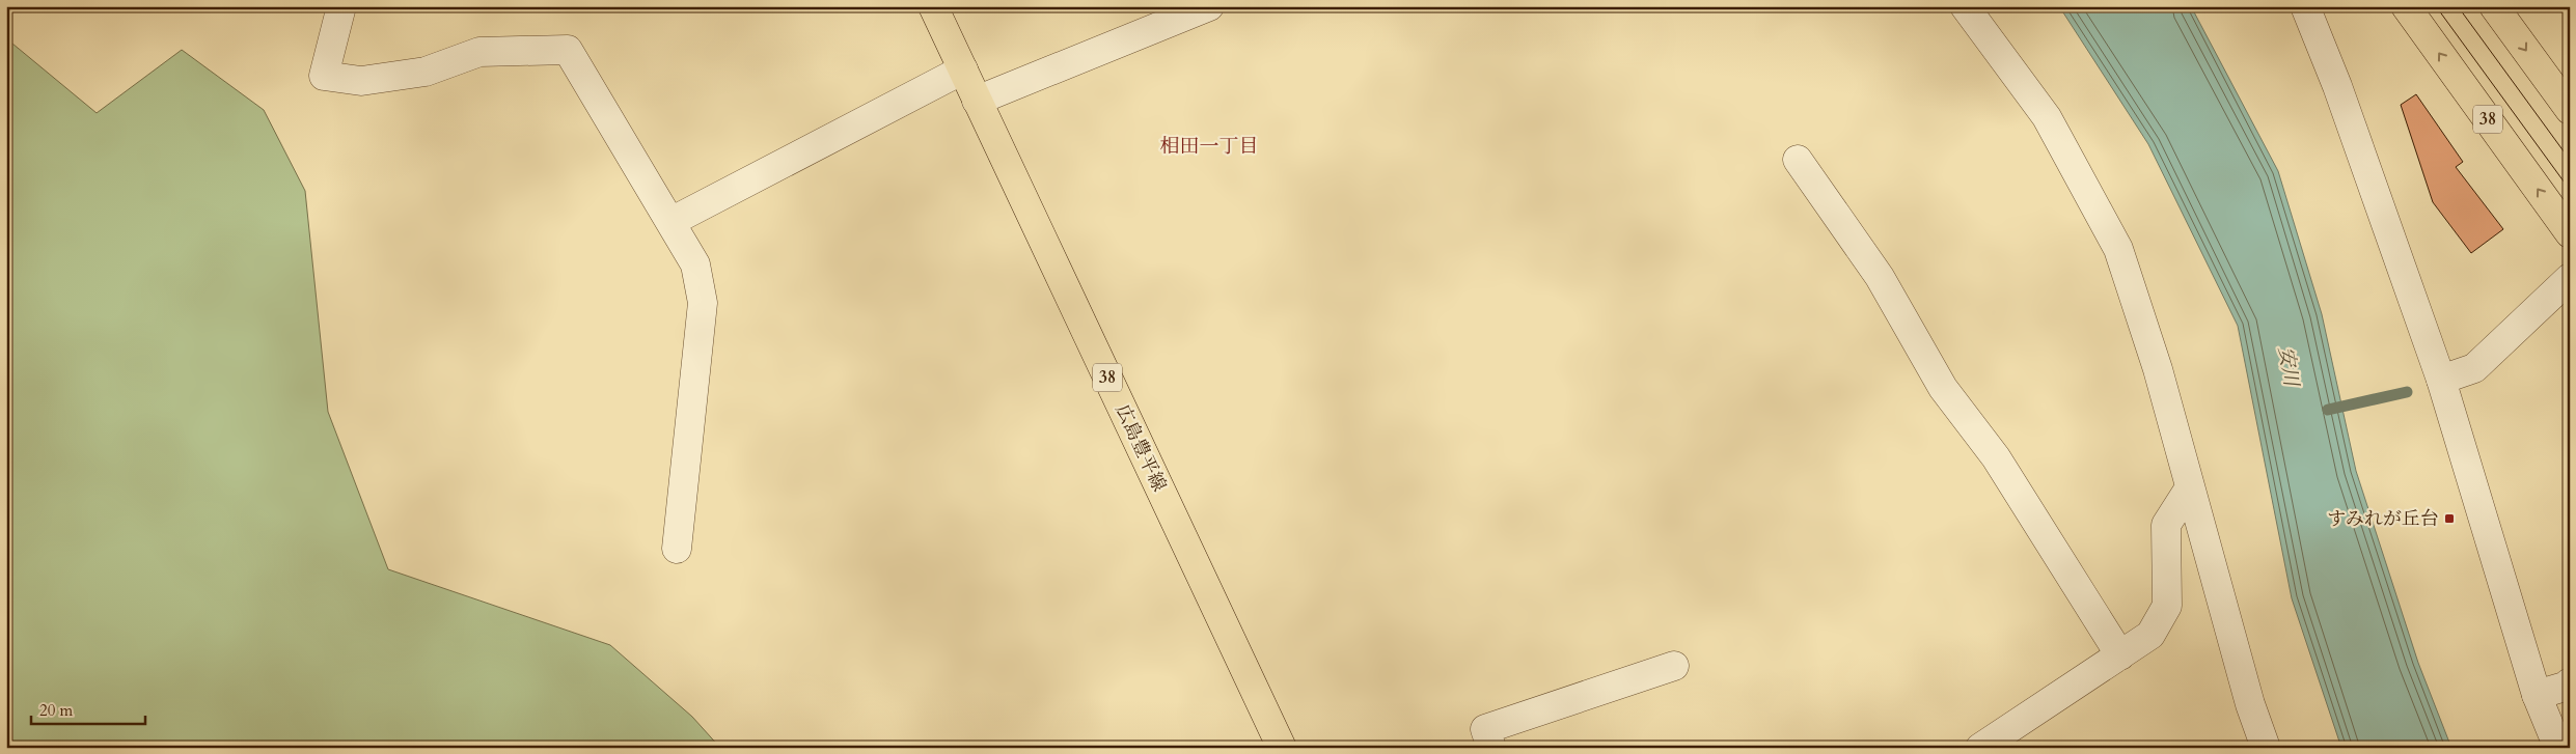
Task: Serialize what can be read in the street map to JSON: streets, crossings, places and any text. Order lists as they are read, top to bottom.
{
  "streets": {
    "main road": ["38", "広島豊平線"]
  },
  "districts": ["相田一丁目"],
  "water": ["安川"],
  "places": {
    "transit": ["すみれが丘台"]
  },
  "scale_bar": "20 m"
}
